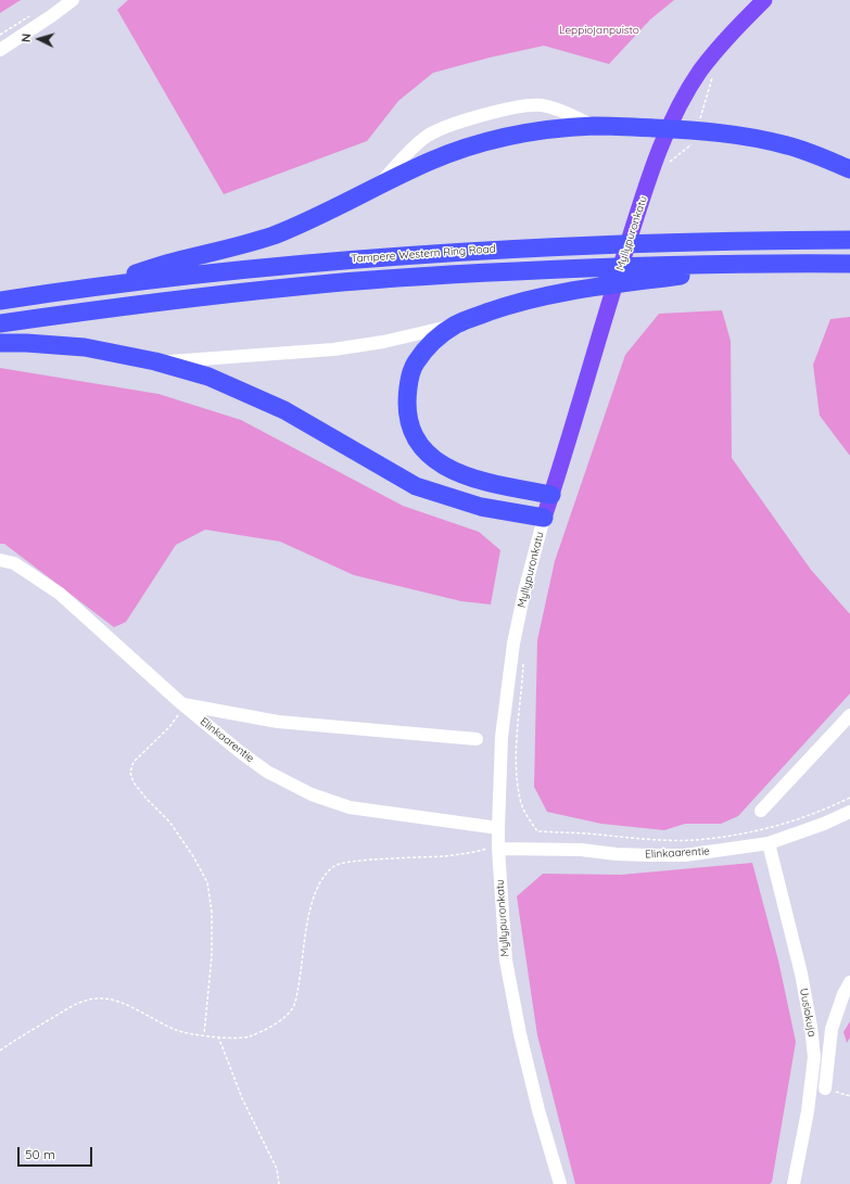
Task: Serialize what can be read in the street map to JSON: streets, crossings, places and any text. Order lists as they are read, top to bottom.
{
  "streets": {
    "highway": ["Tampere Western Ring Road"],
    "main road": ["Myllypuronkatu"],
    "street": ["Elinkaarentie", "Uusiokuja"]
  },
  "crossings": [
    ["Myllypuronkatu", "Elinkaarentie"],
    ["Elinkaarentie", "Uusiokuja"]
  ],
  "parks": ["Leppiojanpuisto"],
  "scale_bar": "50 m",
  "north": "left"
}
